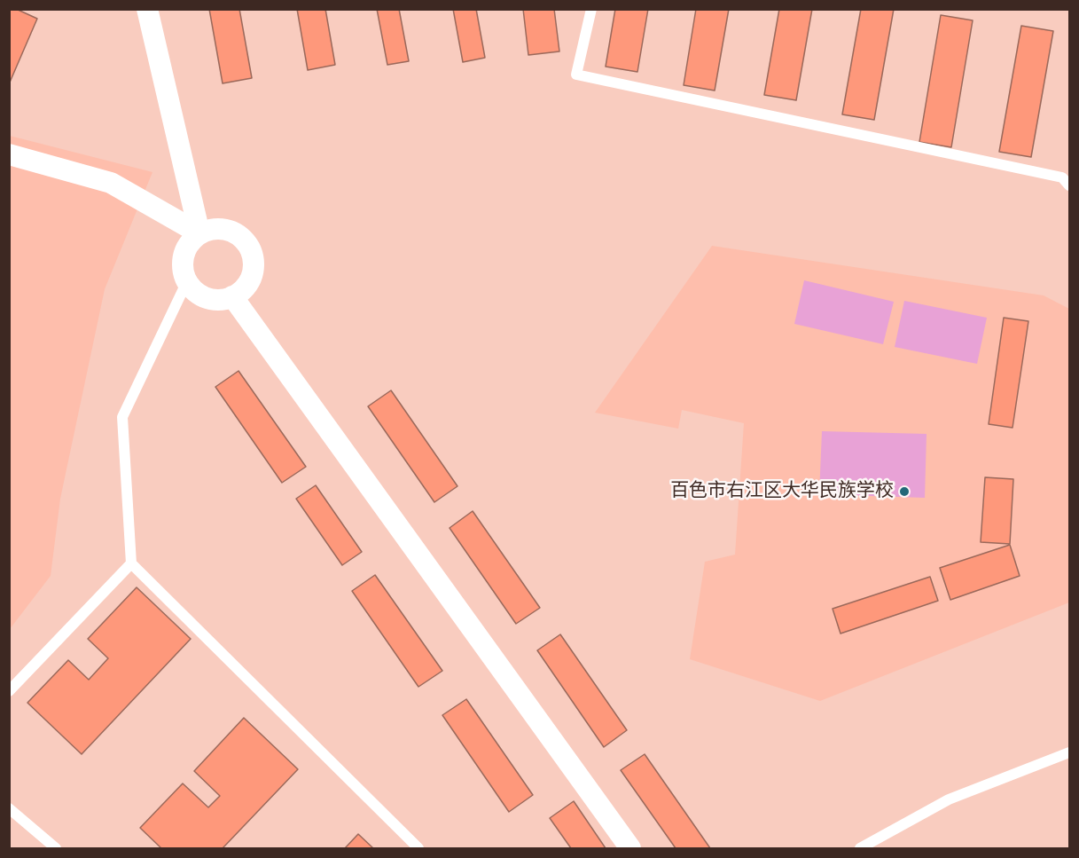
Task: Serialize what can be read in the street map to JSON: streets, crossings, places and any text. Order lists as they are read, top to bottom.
{
  "places": ["百色市右江区大华民族学校"]
}
